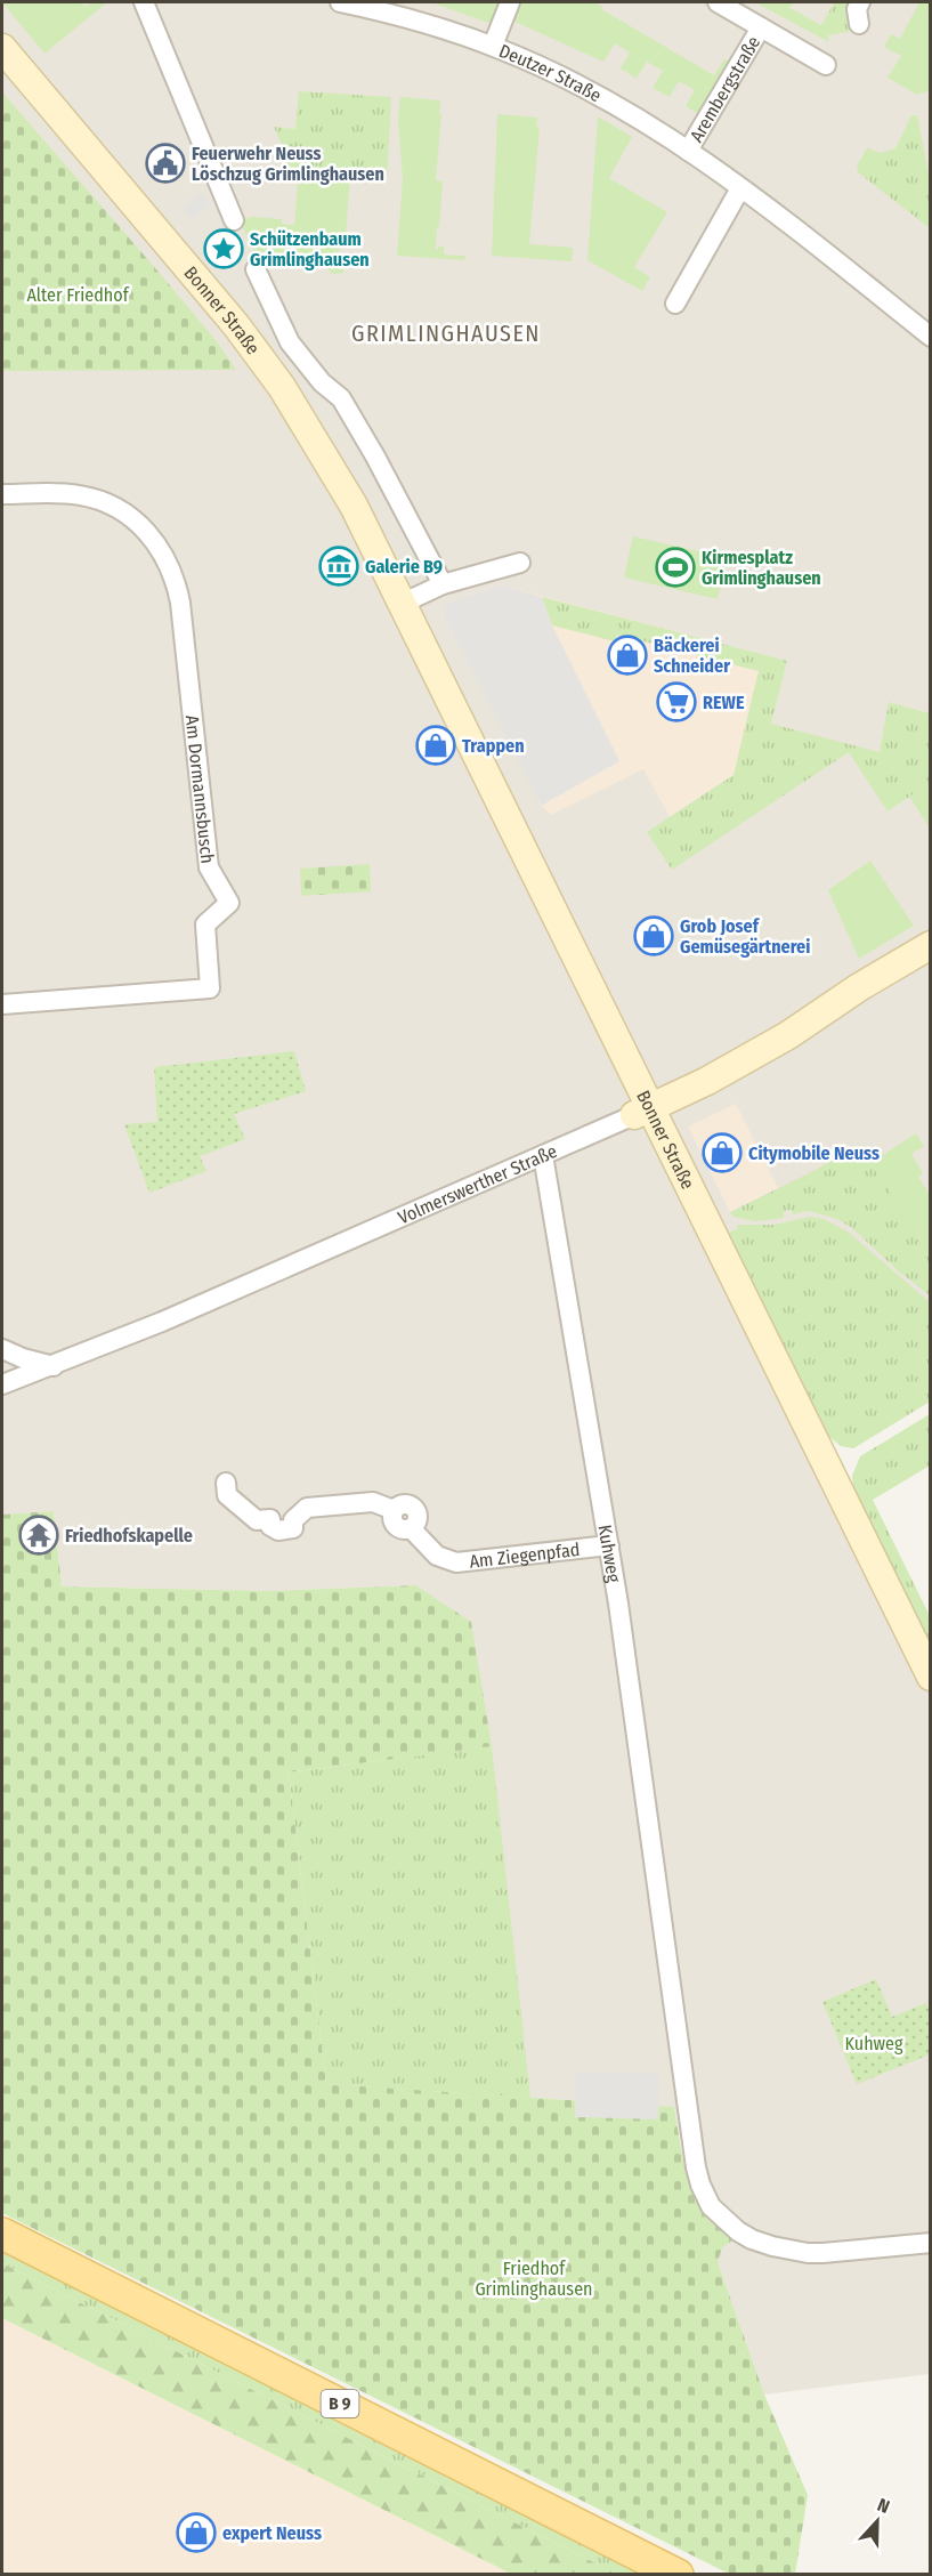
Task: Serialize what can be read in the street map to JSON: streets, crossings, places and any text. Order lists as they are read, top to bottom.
{
  "streets": {
    "main road": ["Bonner Straße", "Volmerswerther Straße", "B 9"],
    "street": [
      "Deutzer Straße",
      "Arembergstraße",
      "Am Dormannsbusch",
      "Kuhweg",
      "Am Ziegenpfad"
    ]
  },
  "crossings": [
    ["Deutzer Straße", "Arembergstraße"],
    ["Bonner Straße", "Volmerswerther Straße"],
    ["Volmerswerther Straße", "Kuhweg"],
    ["Kuhweg", "Am Ziegenpfad"]
  ],
  "districts": ["GRIMLINGHAUSEN"],
  "parks": ["Alter Friedhof", "Kuhweg", "Friedhof Grimlinghausen"],
  "places": {
    "public building": ["Feuerwehr Neuss Löschzug Grimlinghausen"],
    "place": ["Schützenbaum Grimlinghausen"],
    "museum": ["Galerie B9"],
    "sports": ["Kirmesplatz Grimlinghausen"],
    "shop": [
      "Bäckerei Schneider",
      "Trappen",
      "Grob Josef Gemüsegärtnerei",
      "Citymobile Neuss",
      "expert Neuss"
    ],
    "supermarket": ["REWE"],
    "temple": ["Friedhofskapelle"]
  },
  "north": "top"
}
